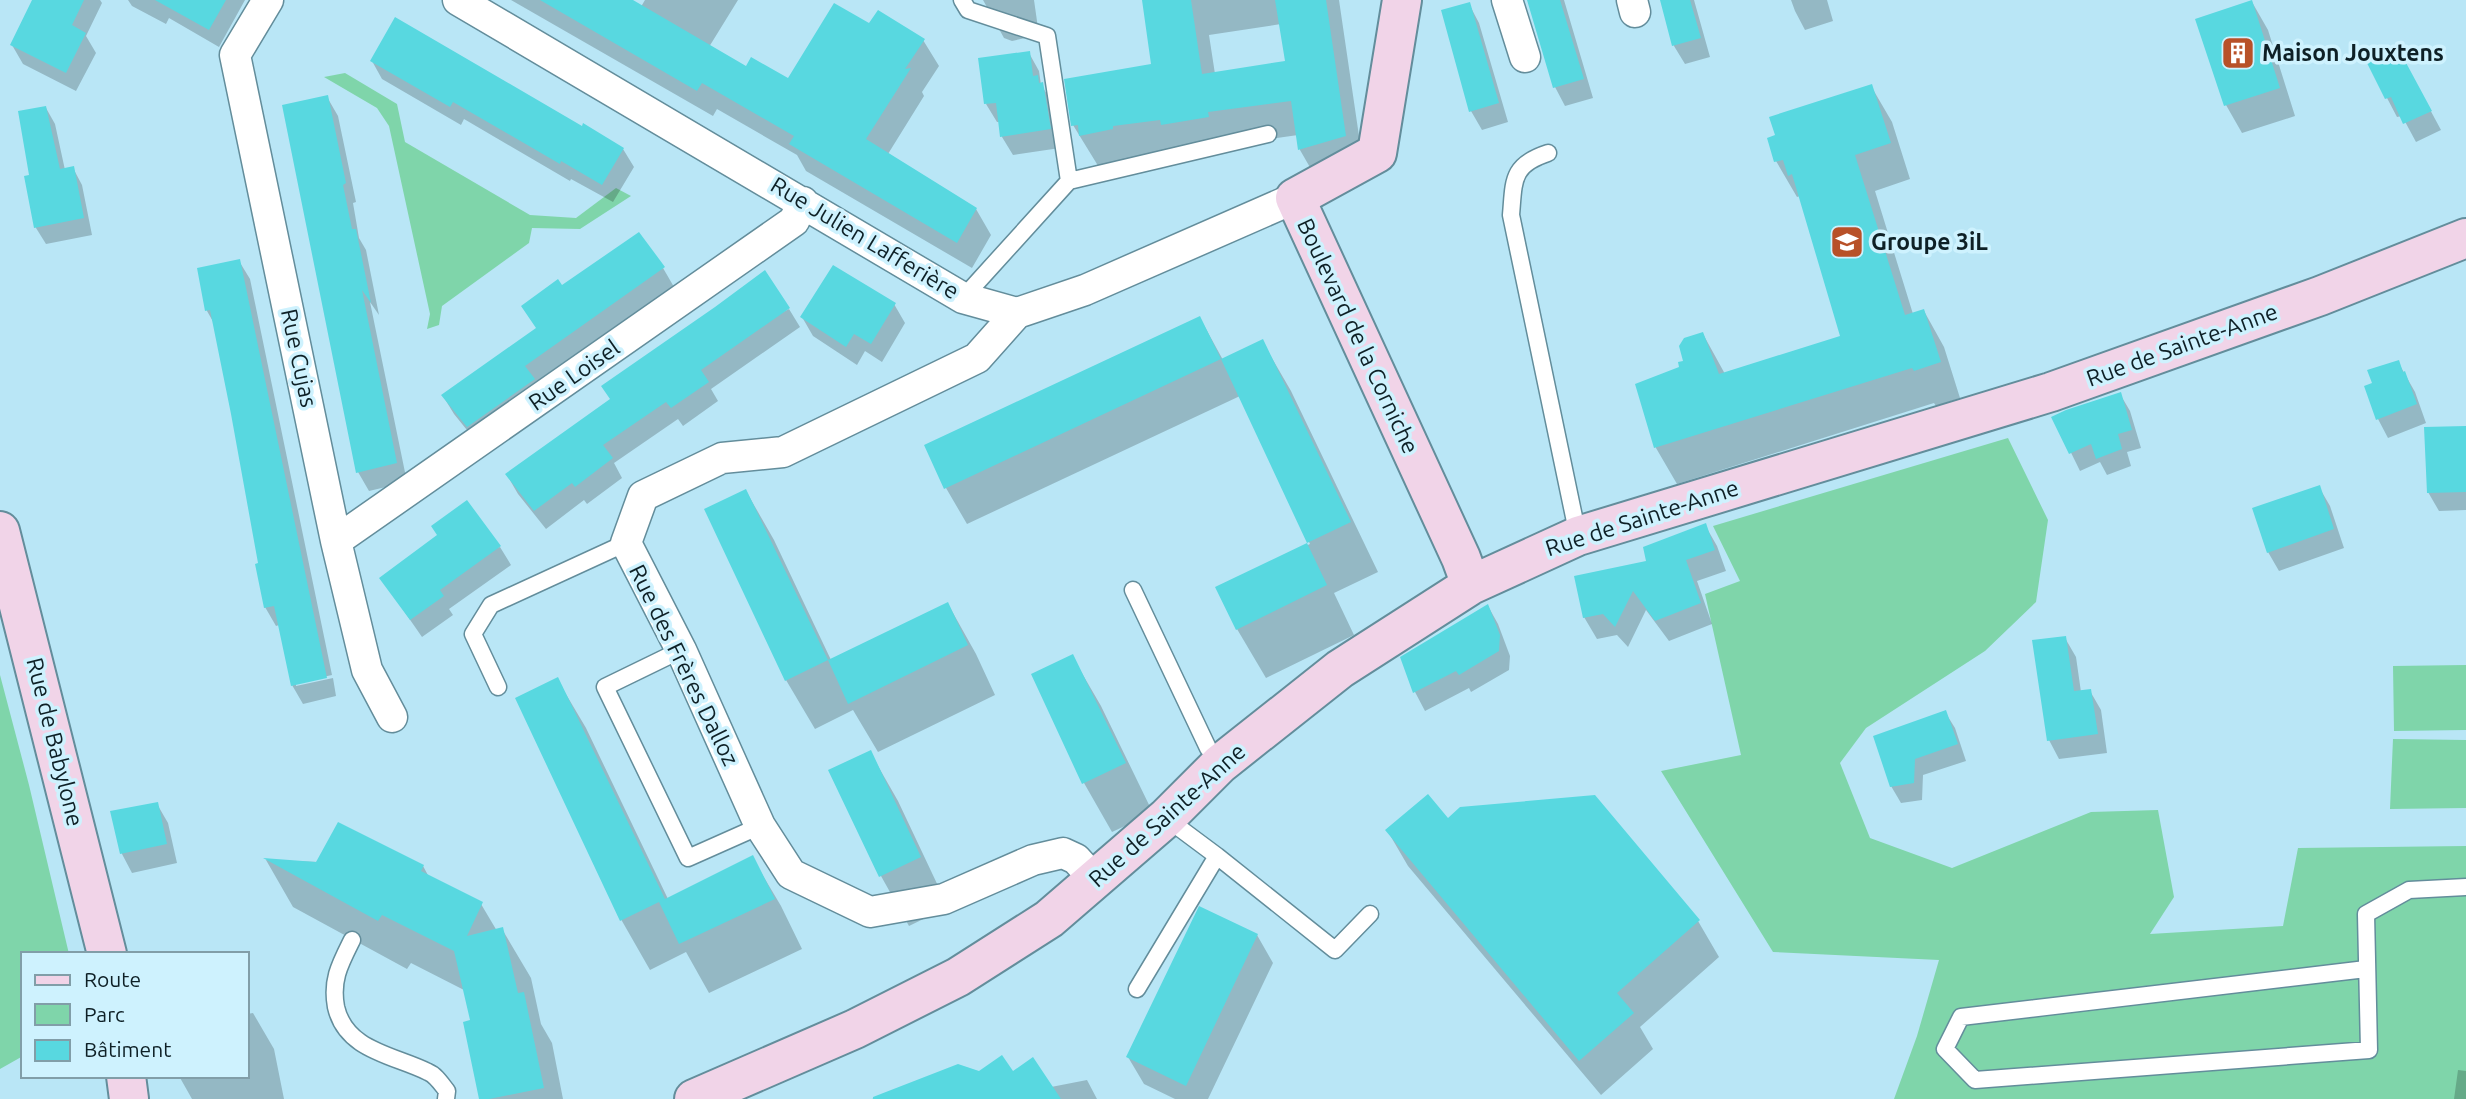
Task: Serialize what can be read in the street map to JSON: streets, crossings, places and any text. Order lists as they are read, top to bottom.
{
  "streets": {
    "street": [
      "Rue Julien Lafferière",
      "Boulevard de la Corniche",
      "Rue de Sainte-Anne",
      "Rue Cujas",
      "Rue Loisel",
      "Rue des Frères Dalloz",
      "Rue de Babylone"
    ]
  },
  "crossings": [
    ["Rue Julien Lafferière", "Rue Loisel"],
    ["Rue Julien Lafferière", "Rue des Frères Dalloz"],
    ["Boulevard de la Corniche", "Rue de Sainte-Anne"],
    ["Rue de Sainte-Anne", "Rue des Frères Dalloz"],
    ["Rue Cujas", "Rue Loisel"]
  ],
  "places": {
    "building": ["Maison Jouxtens"],
    "school or university": ["Groupe 3iL"]
  },
  "legend": ["Route", "Parc", "Bâtiment"]
}
